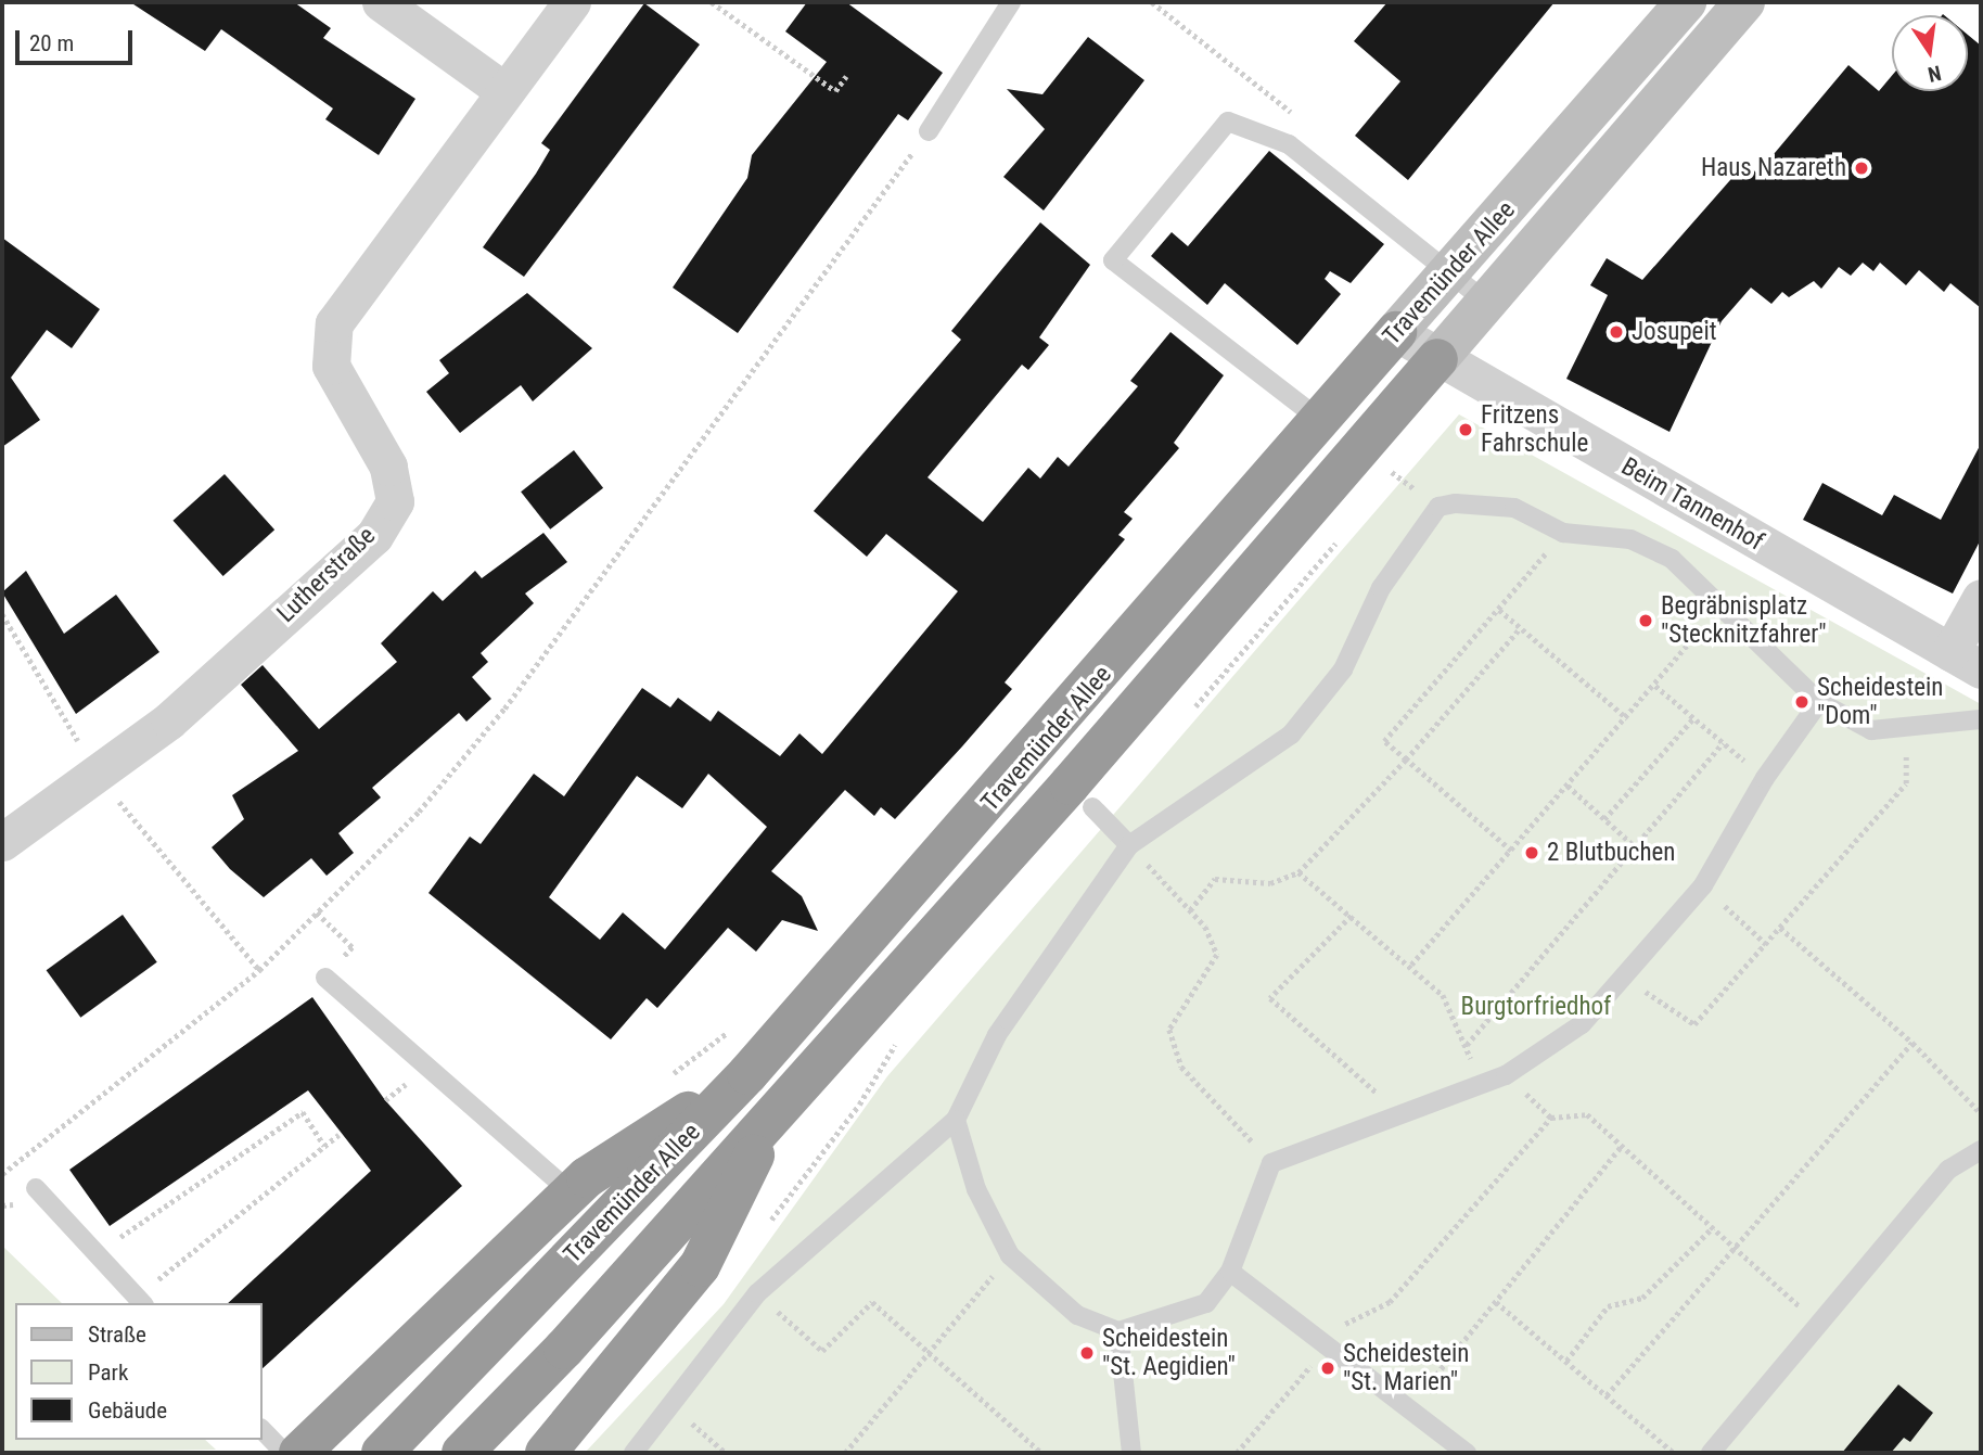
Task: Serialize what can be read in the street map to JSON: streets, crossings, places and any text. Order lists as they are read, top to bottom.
{
  "streets": {
    "highway": ["Travemünder Allee"],
    "street": ["Beim Tannenhof", "Lutherstraße"]
  },
  "crossings": [
    ["Travemünder Allee", "Beim Tannenhof"]
  ],
  "parks": ["Burgtorfriedhof"],
  "places": [
    "Haus Nazareth",
    "Josupeit",
    "Fritzens Fahrschule",
    "Begräbnisplatz \"Stecknitzfahrer\"",
    "Scheidestein \"Dom\"",
    "2 Blutbuchen",
    "Scheidestein \"St. Aegidien\"",
    "Scheidestein \"St. Marien\""
  ],
  "legend": ["Straße", "Park", "Gebäude"],
  "scale_bar": "20 m",
  "north": "bottom"
}
